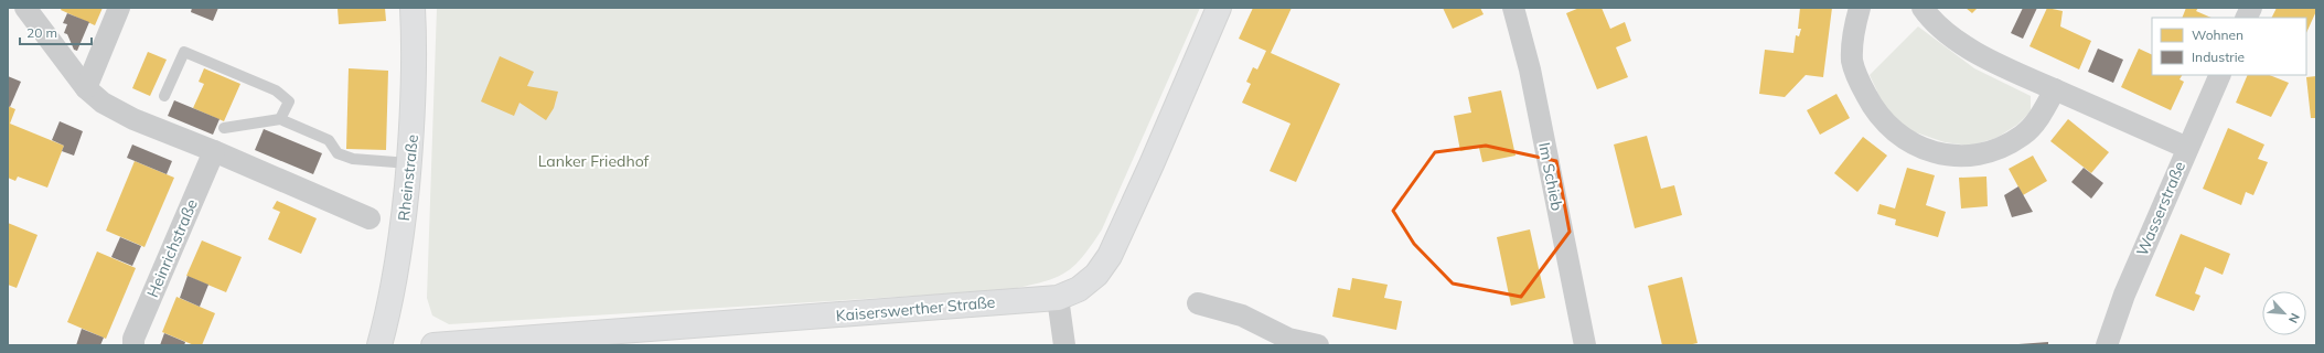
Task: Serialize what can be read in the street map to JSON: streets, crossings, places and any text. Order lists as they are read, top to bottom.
{
  "streets": {
    "street": [
      "Im Schieb",
      "Rheinstraße",
      "Wasserstraße",
      "Heinrichstraße",
      "Kaiserswerther Straße"
    ]
  },
  "parks": ["Lanker Friedhof"],
  "legend": ["Wohnen", "Industrie"],
  "scale_bar": "20 m",
  "north": "bottom right"
}
